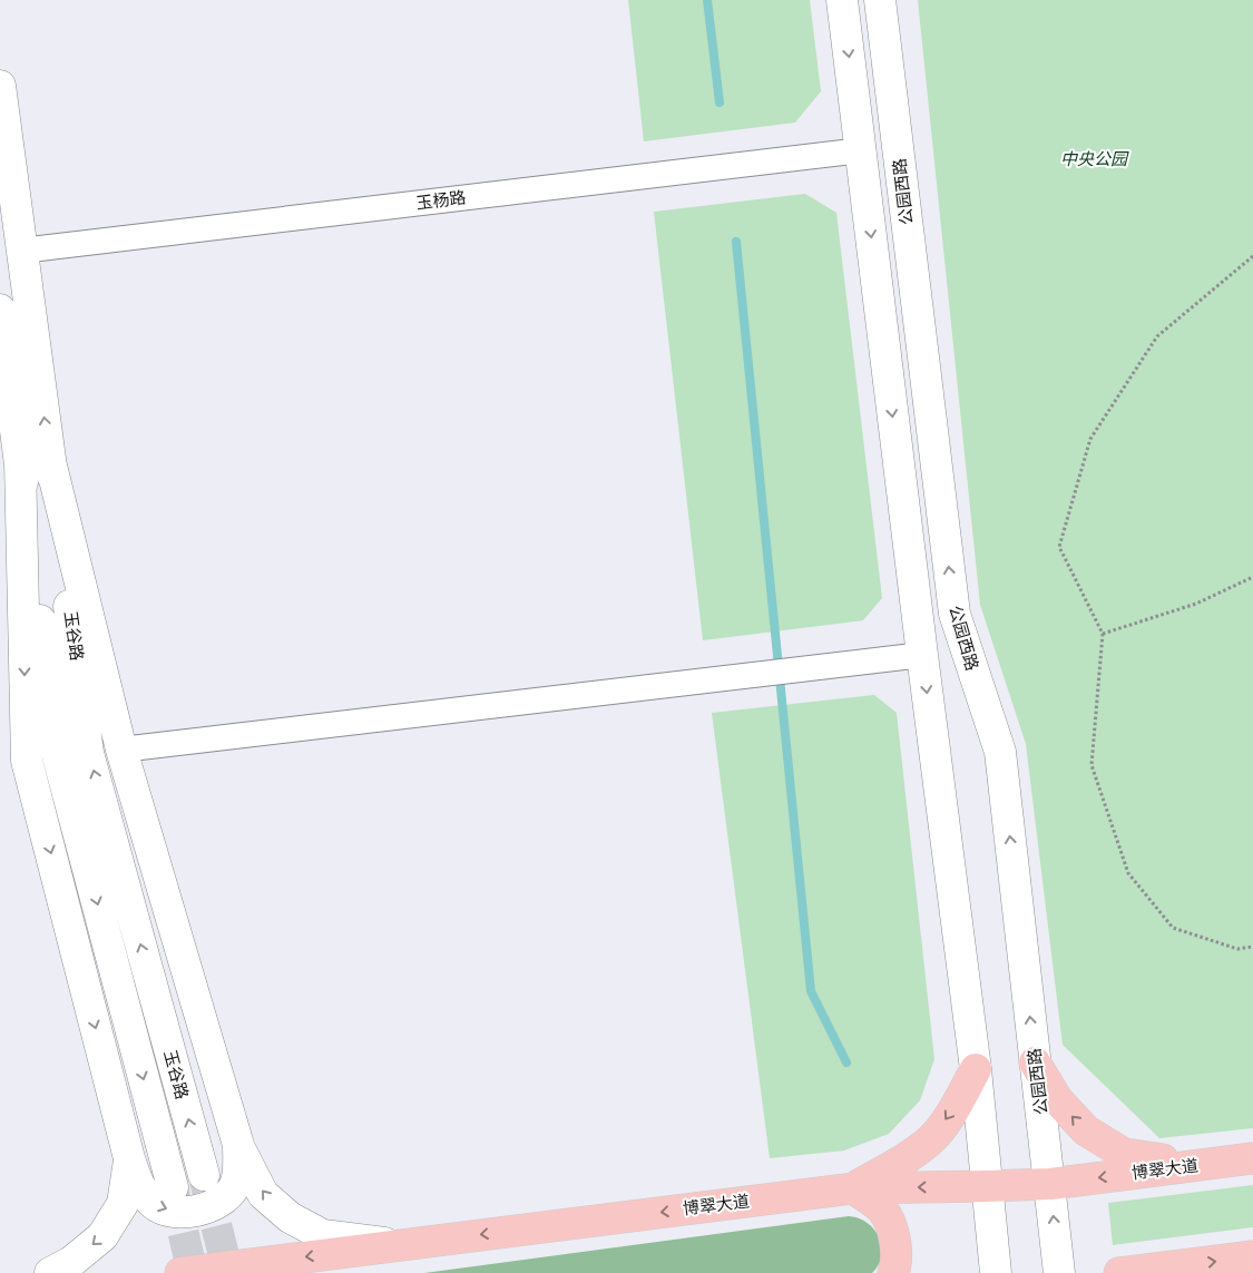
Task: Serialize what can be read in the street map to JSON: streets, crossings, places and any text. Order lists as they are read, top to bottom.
{
  "streets": {
    "main road": ["博翠大道"],
    "street": ["公园西路", "玉杨路", "玉谷路"]
  },
  "crossings": [
    ["公园西路", "博翠大道"],
    ["玉杨路", "玉谷路"]
  ],
  "one_way": ["博翠大道"],
  "parks": ["中央公园"]
}
